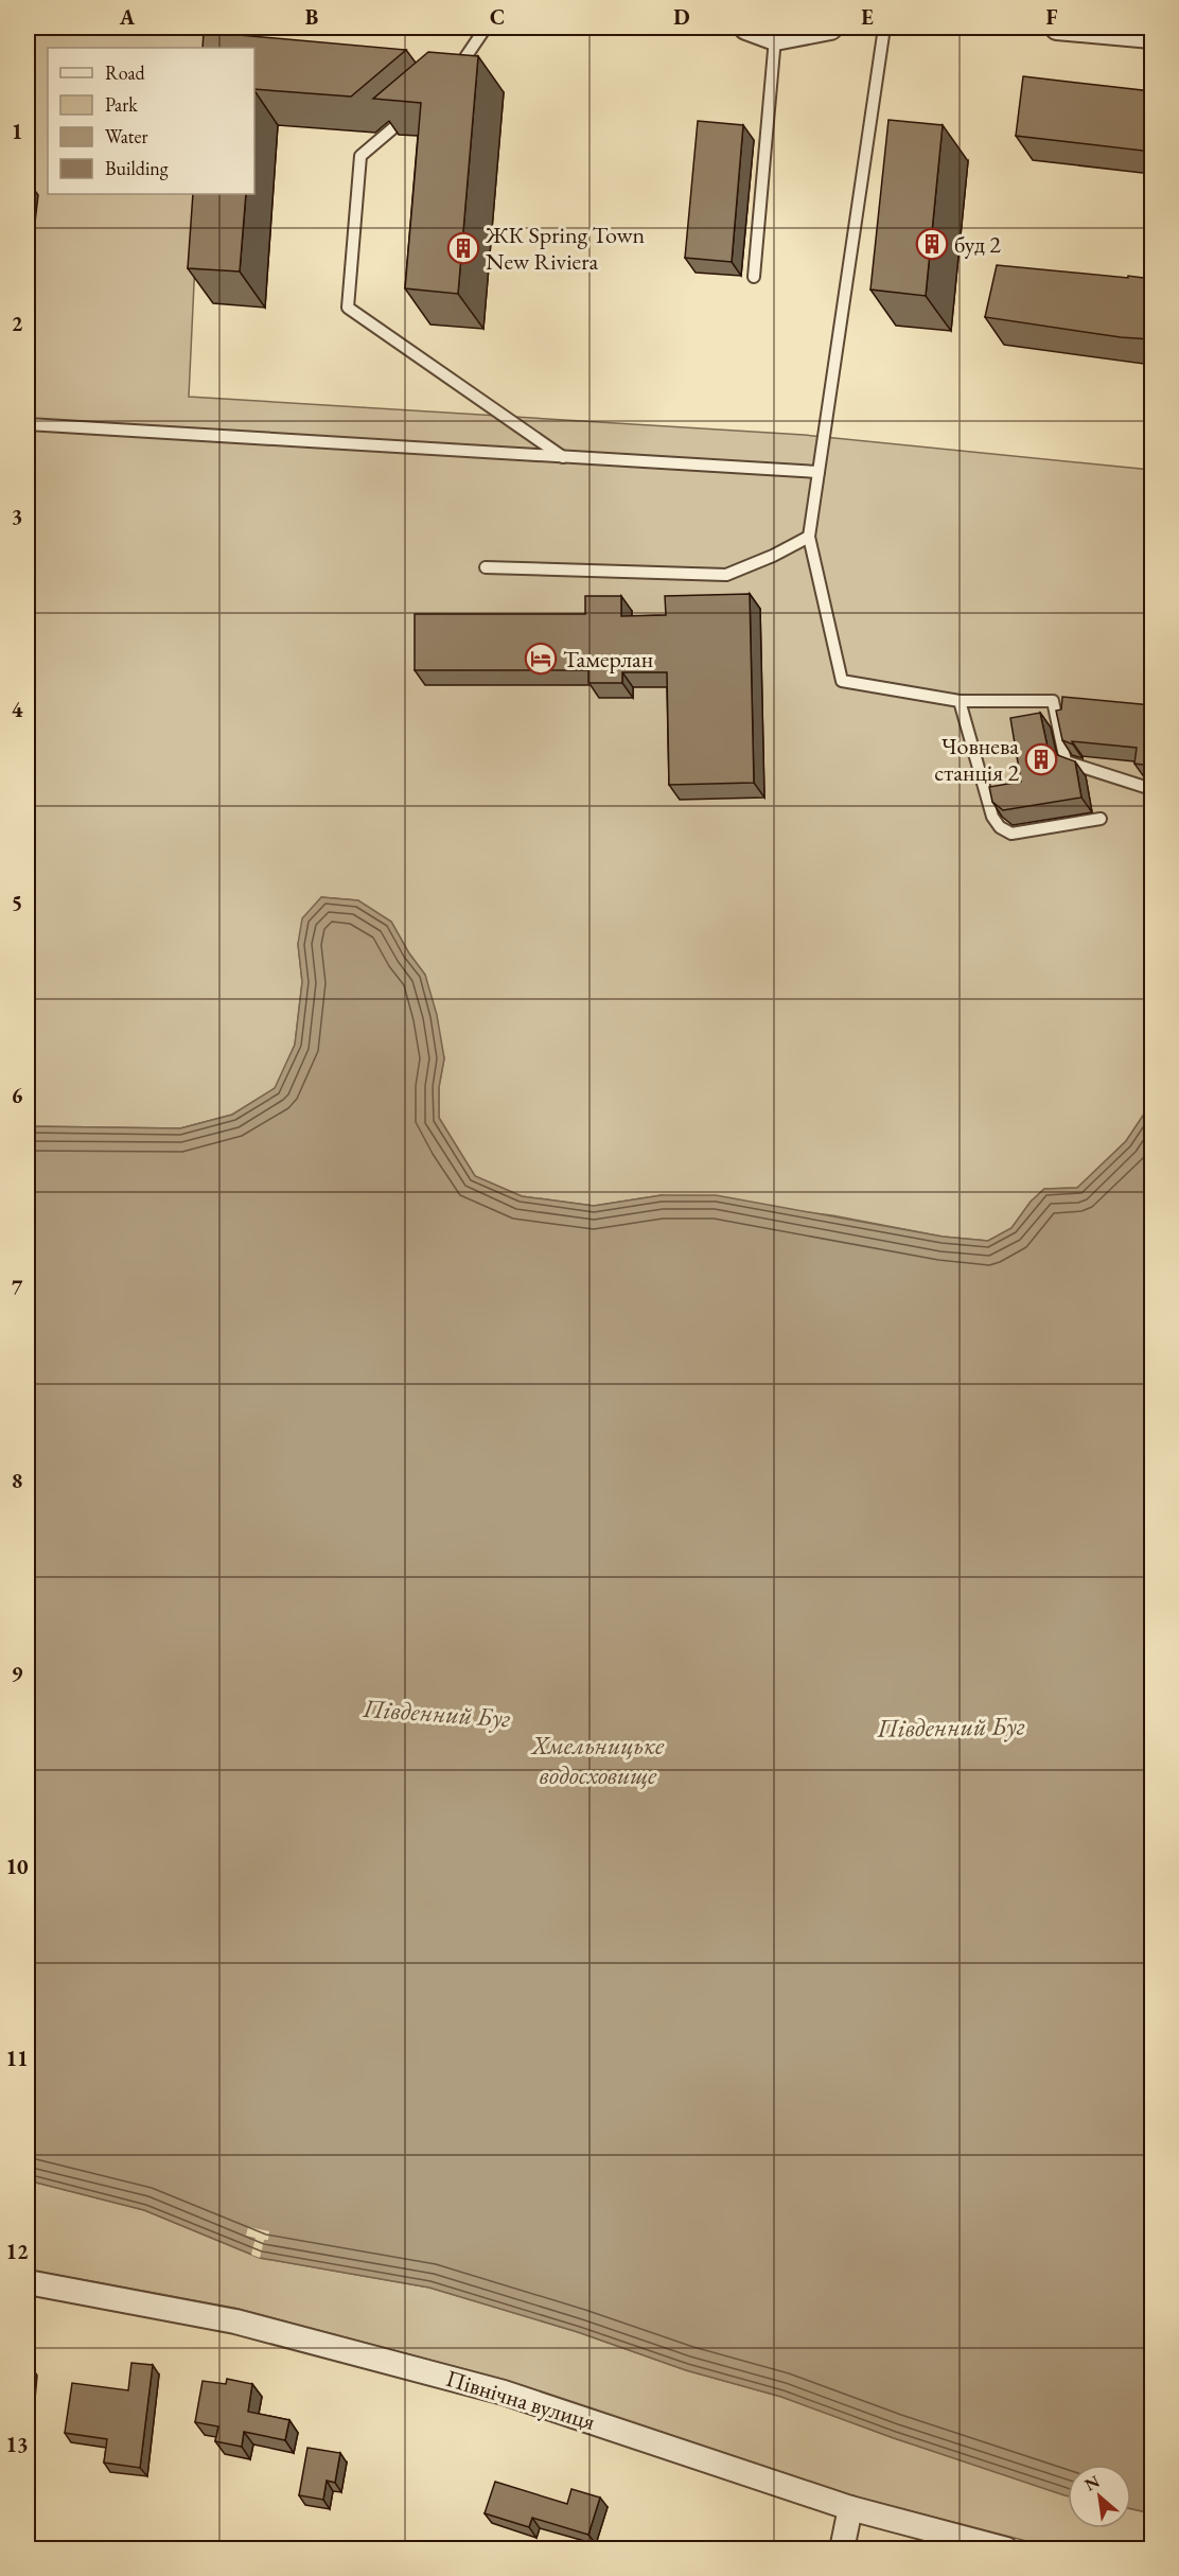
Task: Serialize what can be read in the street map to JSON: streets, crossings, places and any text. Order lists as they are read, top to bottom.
{
  "streets": {
    "street": ["Північна вулиця"]
  },
  "water": ["Південний Буг", "Хмельницьке водосховище"],
  "places": {
    "building": ["буд 2", "ЖК Spring Town New Riviera", "Човнева станція 2"],
    "hotel": ["Тамерлан"]
  },
  "legend": [
    "Road",
    "Park",
    "Water",
    "Building"
  ],
  "north": "top left",
  "grid": {
    "columns": [
      "A",
      "B",
      "C",
      "D",
      "E",
      "F"
    ],
    "rows": [
      "1",
      "2",
      "3",
      "4",
      "5",
      "6",
      "7",
      "8",
      "9",
      "10",
      "11",
      "12",
      "13"
    ]
  }
}
